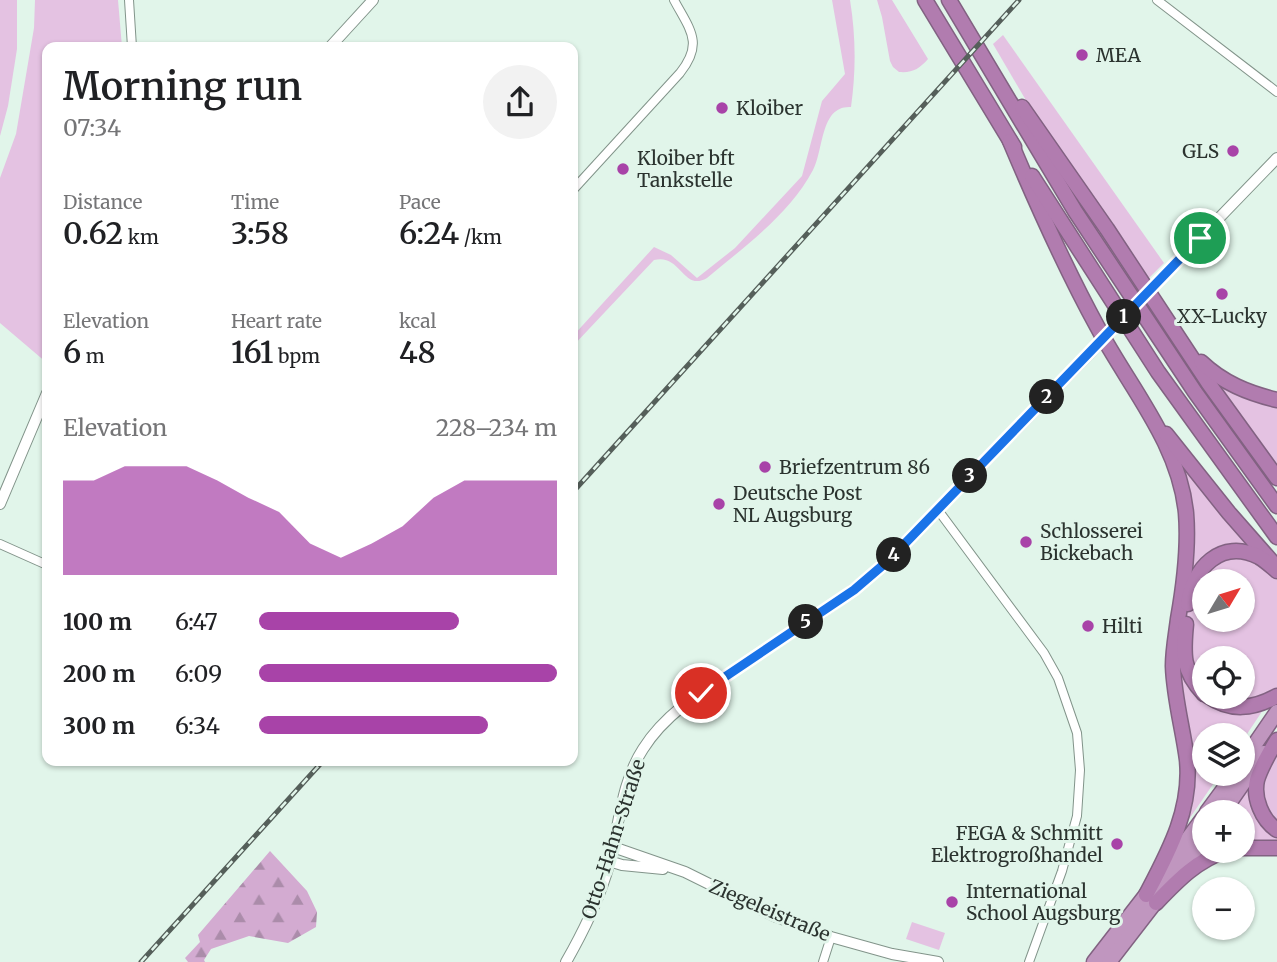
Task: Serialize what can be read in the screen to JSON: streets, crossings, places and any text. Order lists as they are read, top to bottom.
{
  "streets": {
    "street": ["Otto-Hahn-Straße", "Ziegeleistraße"]
  },
  "crossings": [
    ["Otto-Hahn-Straße", "Ziegeleistraße"]
  ],
  "places": [
    "MEA",
    "Kloiber",
    "GLS",
    "Kloiber bft Tankstelle",
    "XX-Lucky",
    "Briefzentrum 86",
    "Deutsche Post NL Augsburg",
    "Schlosserei Bickebach",
    "Hilti",
    "FEGA & Schmitt Elektrogroßhandel",
    "International School Augsburg"
  ],
  "north": "top right",
  "page": {
    "heading": ["Morning run", "07:34"],
    "stats": [
      ["Distance", "0.62 km"],
      ["Time", "3:58"],
      ["Pace", "6:24 /km"],
      ["Elevation", "6 m"],
      ["Heart rate", "161 bpm"],
      ["kcal", "48"]
    ],
    "pins": [
      "1",
      "2",
      "3",
      "4",
      "5"
    ],
    "chart": ["Elevation", "228–234 m"],
    "map_buttons": ["+", "−"],
    "list": [
      {
        "name": "100 m",
        "note": "6:47"
      },
      {
        "name": "200 m",
        "note": "6:09"
      },
      {
        "name": "300 m",
        "note": "6:34"
      }
    ]
  }
}
